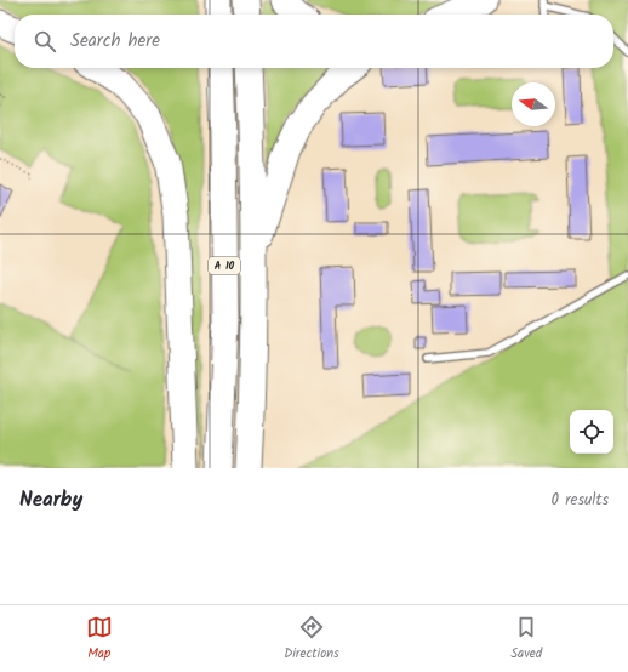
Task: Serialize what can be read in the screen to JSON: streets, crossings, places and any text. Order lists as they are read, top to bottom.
{
  "streets": {
    "highway": ["A 10"]
  },
  "north": "left",
  "page": {
    "search": "Search here",
    "heading": ["Nearby", "0 results"],
    "nav": ["Map", "Directions", "Saved"]
  }
}
